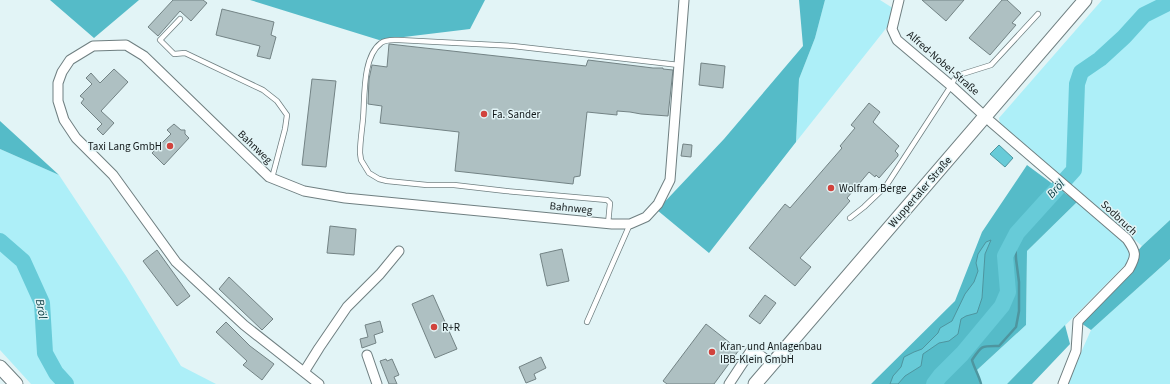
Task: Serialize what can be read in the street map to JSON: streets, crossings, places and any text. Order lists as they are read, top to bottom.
{
  "streets": {
    "main road": ["Wuppertaler Straße"],
    "street": ["Alfred-Nobel-Straße", "Bahnweg", "Sodbruch"]
  },
  "crossings": [
    ["Alfred-Nobel-Straße", "Wuppertaler Straße"],
    ["Alfred-Nobel-Straße", "Sodbruch"],
    ["Wuppertaler Straße", "Sodbruch"]
  ],
  "water": ["Bröl"],
  "places": [
    "Fa. Sander",
    "Taxi Lang GmbH",
    "Wolfram Berge",
    "R+R",
    "Kran- und Anlagenbau IBB-Klein GmbH"
  ]
}
